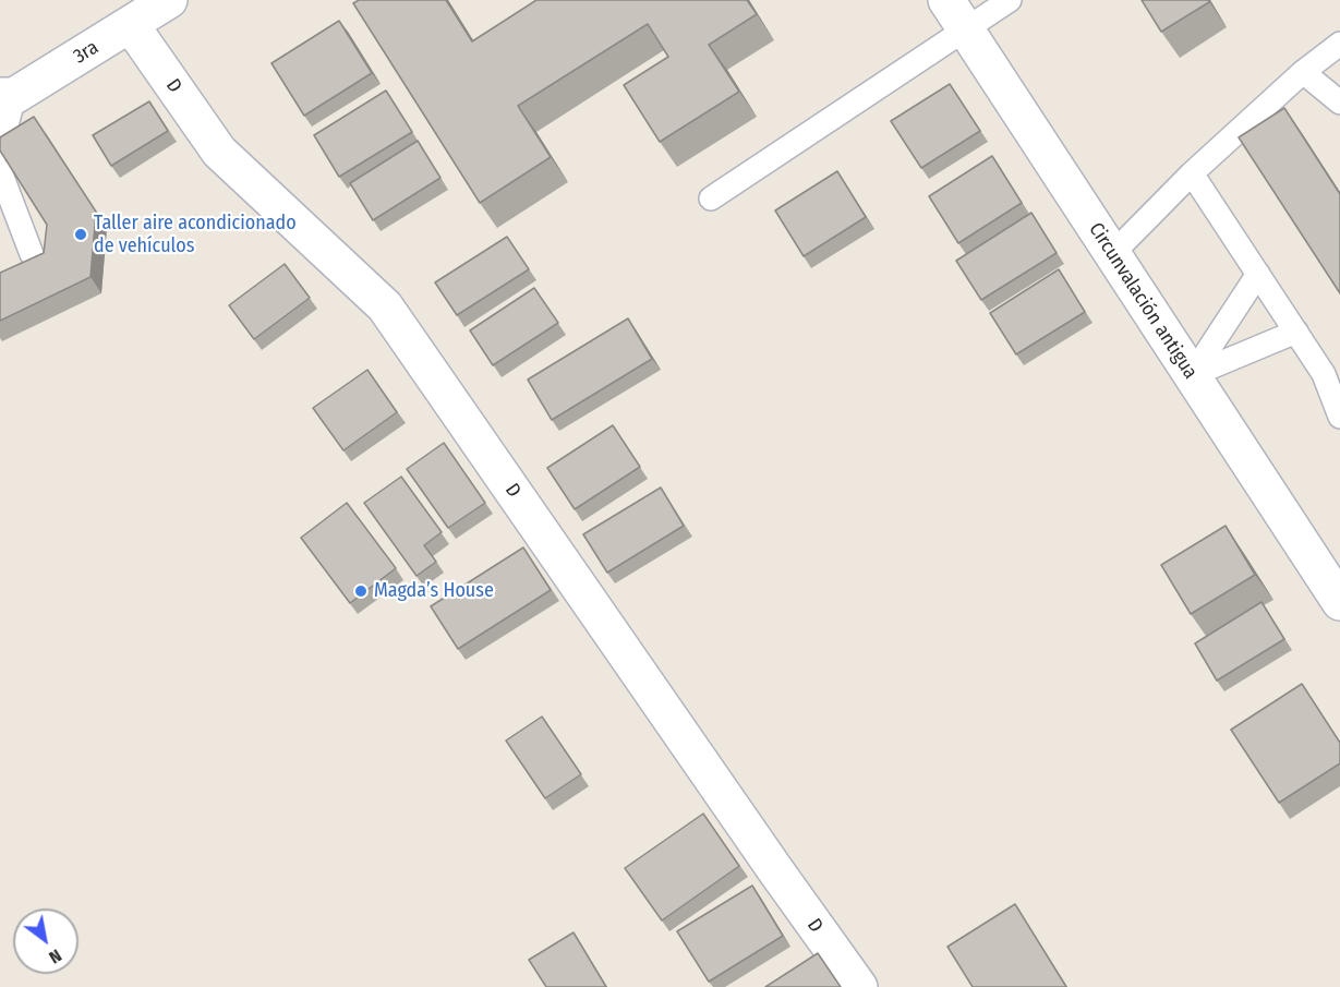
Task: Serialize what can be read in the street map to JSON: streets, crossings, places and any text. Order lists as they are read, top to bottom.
{
  "streets": {
    "street": ["3ra", "D", "Circunvalación antigua"]
  },
  "crossings": [
    ["3ra", "D"]
  ],
  "places": ["Taller aire acondicionado de vehículos", "Magda’s House"],
  "north": "bottom right"
}
